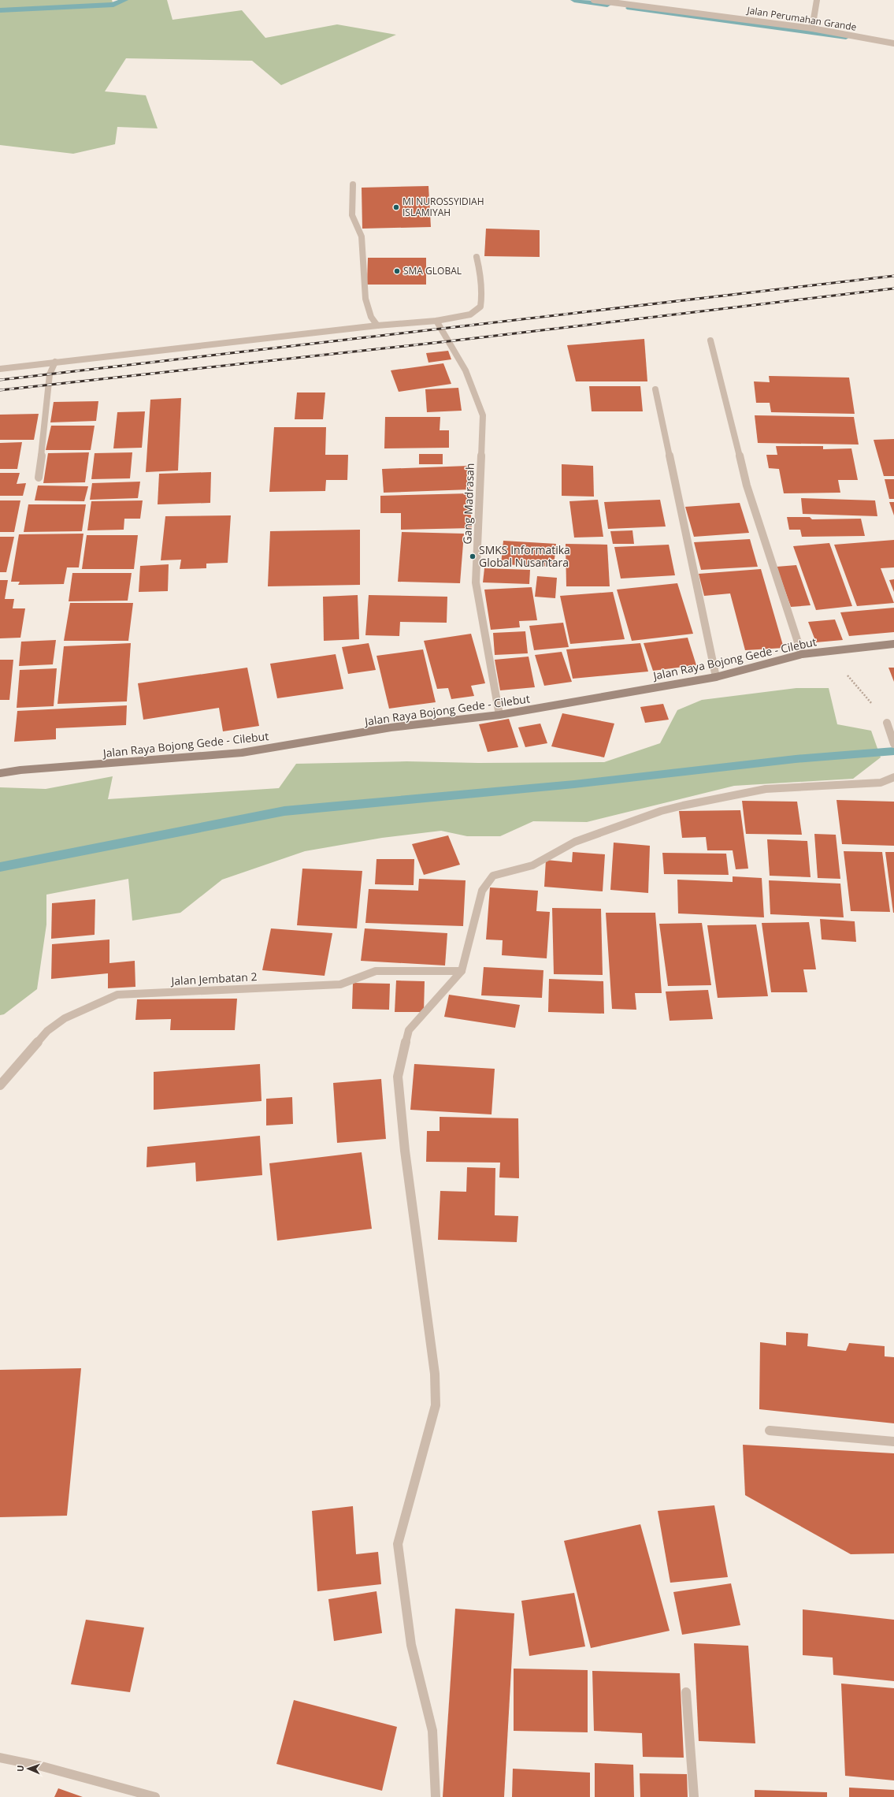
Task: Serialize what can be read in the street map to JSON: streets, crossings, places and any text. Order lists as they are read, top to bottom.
{
  "streets": {
    "main road": ["Jalan Raya Bojong Gede - Cilebut"],
    "street": ["Jalan Perumahan Grande", "Gang Madrasah", "Jalan Jembatan 2"]
  },
  "crossings": [
    ["Gang Madrasah", "Jalan Raya Bojong Gede - Cilebut"]
  ],
  "places": ["MI NUROSSYIDIAH ISLAMIYAH", "SMA GLOBAL", "SMKS Informatika Global Nusantara"],
  "north": "left"
}
